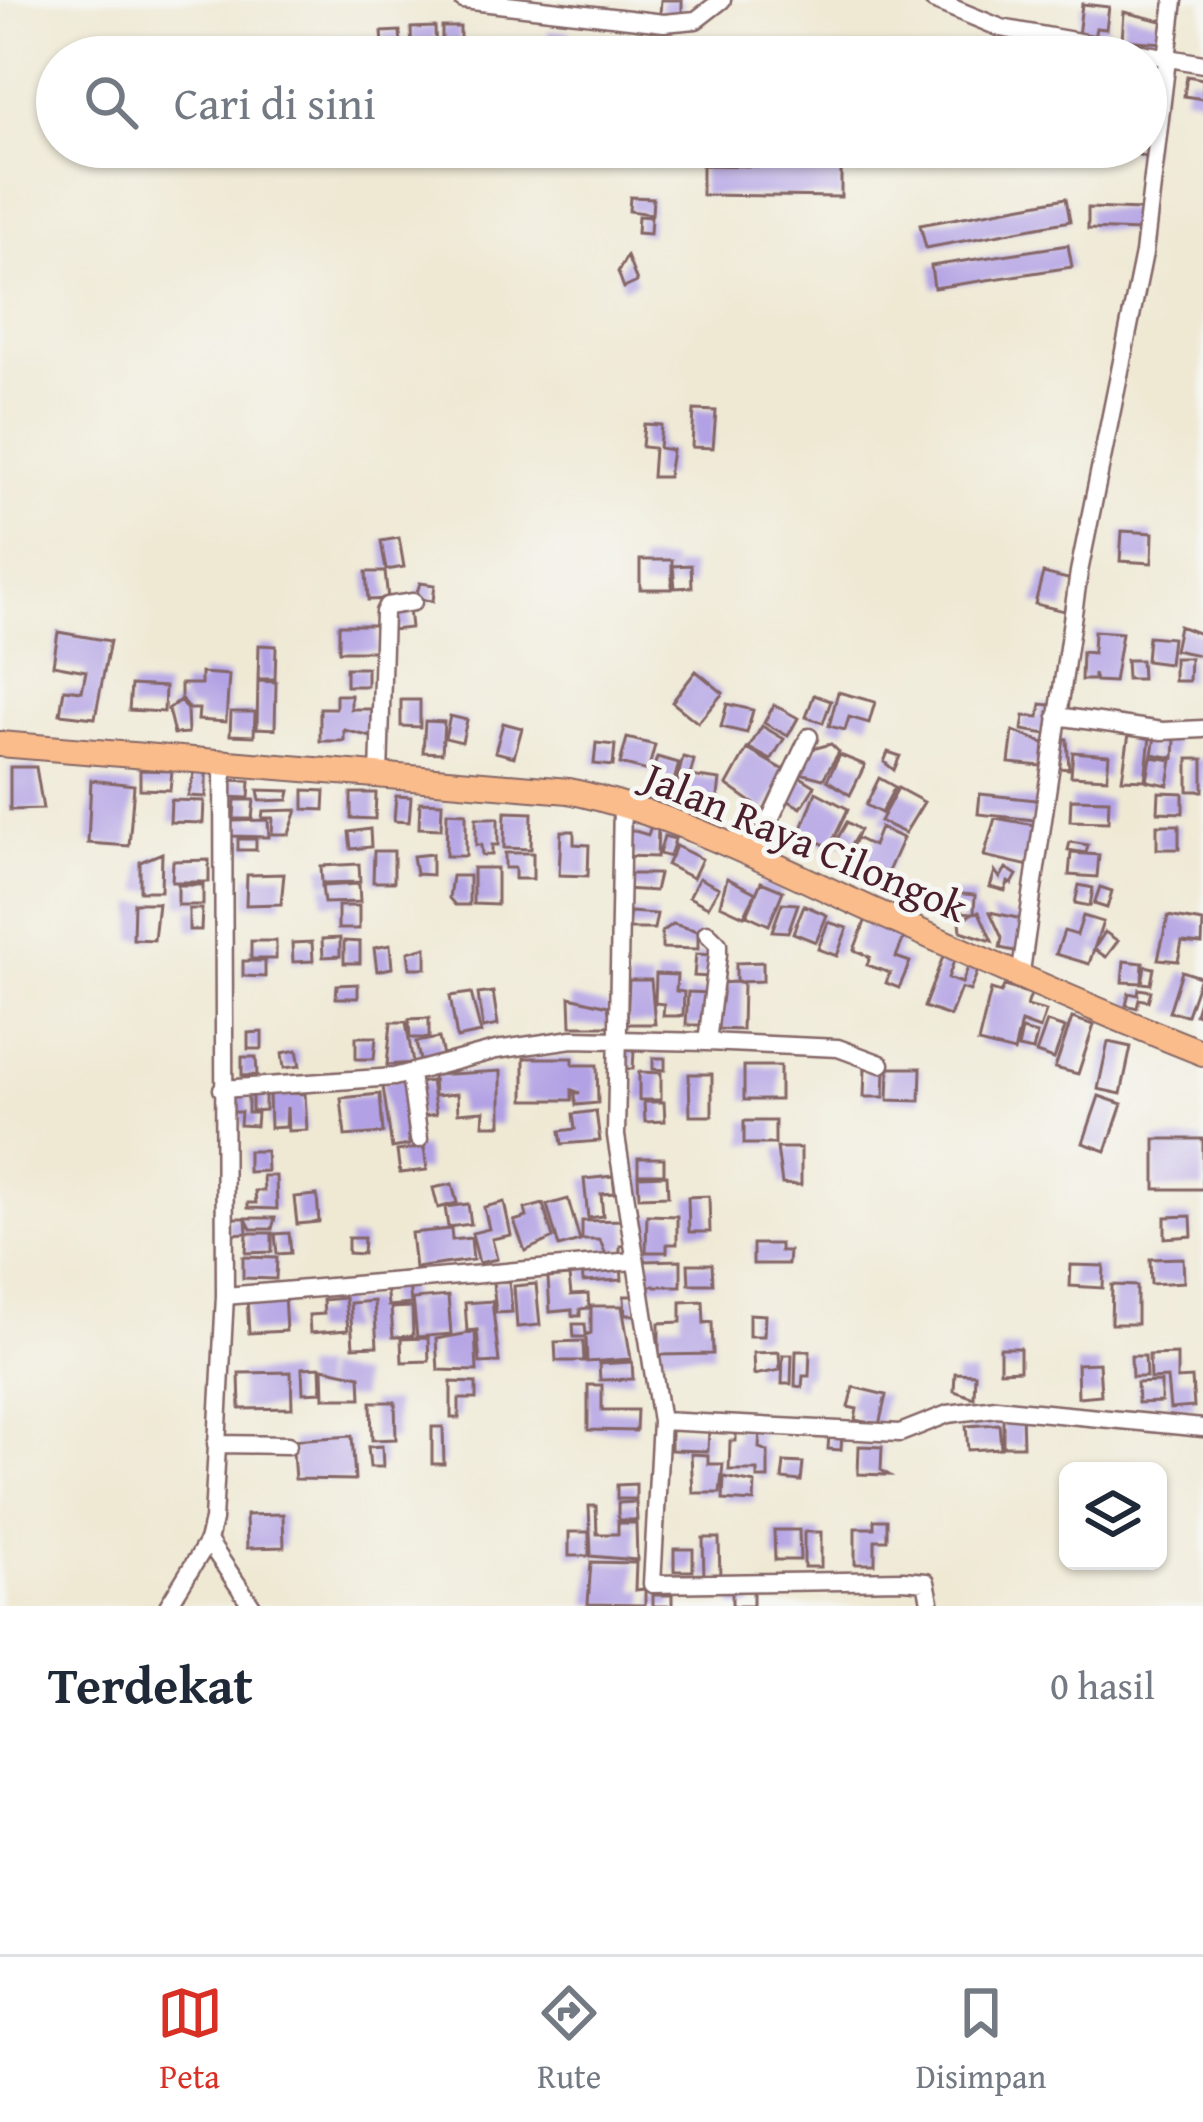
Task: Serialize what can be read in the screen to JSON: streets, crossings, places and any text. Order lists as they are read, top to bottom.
{
  "streets": {
    "highway": ["Jalan Raya Cilongok"]
  },
  "page": {
    "search": "Cari di sini",
    "heading": ["Terdekat", "0 hasil"],
    "nav": ["Peta", "Rute", "Disimpan"]
  }
}
